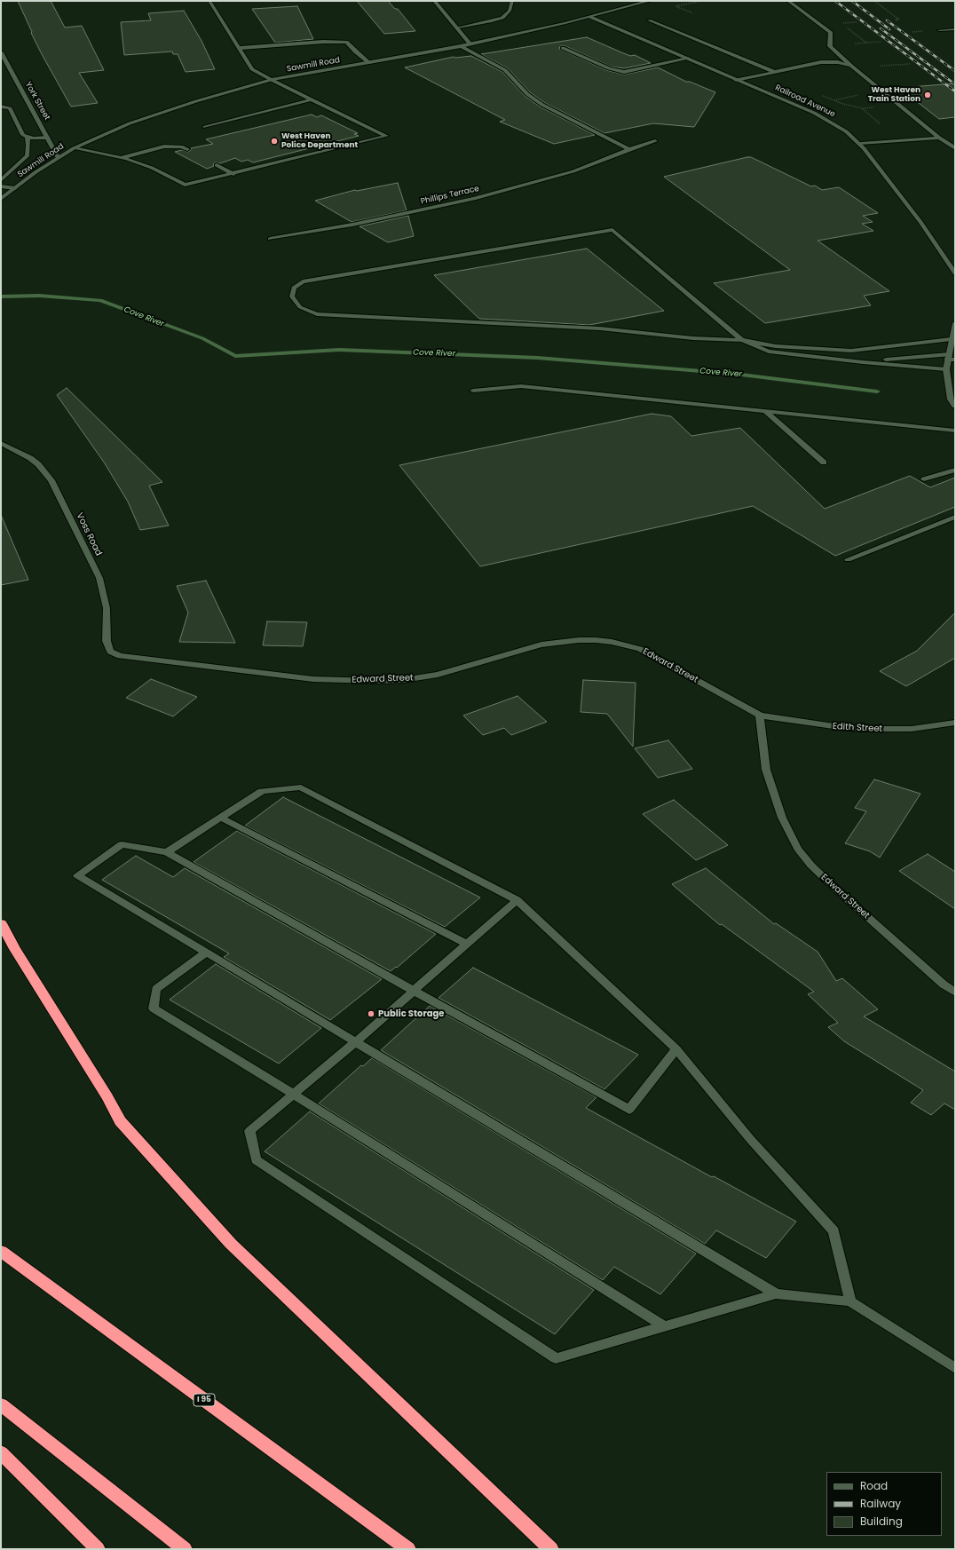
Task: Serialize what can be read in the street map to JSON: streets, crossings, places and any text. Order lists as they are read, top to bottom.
{
  "streets": {
    "highway": ["I 95"],
    "street": [
      "Sawmill Road",
      "York Street",
      "Railroad Avenue",
      "Phillips Terrace",
      "Voss Road",
      "Edward Street",
      "Edith Street"
    ]
  },
  "crossings": [
    ["Sawmill Road", "York Street"],
    ["Sawmill Road", "Railroad Avenue"],
    ["Voss Road", "Edward Street"],
    ["Edward Street", "Edith Street"]
  ],
  "water": ["Cove River"],
  "places": ["West Haven Train Station", "West Haven Police Department", "Public Storage"],
  "legend": ["Road", "Railway", "Building"]
}
